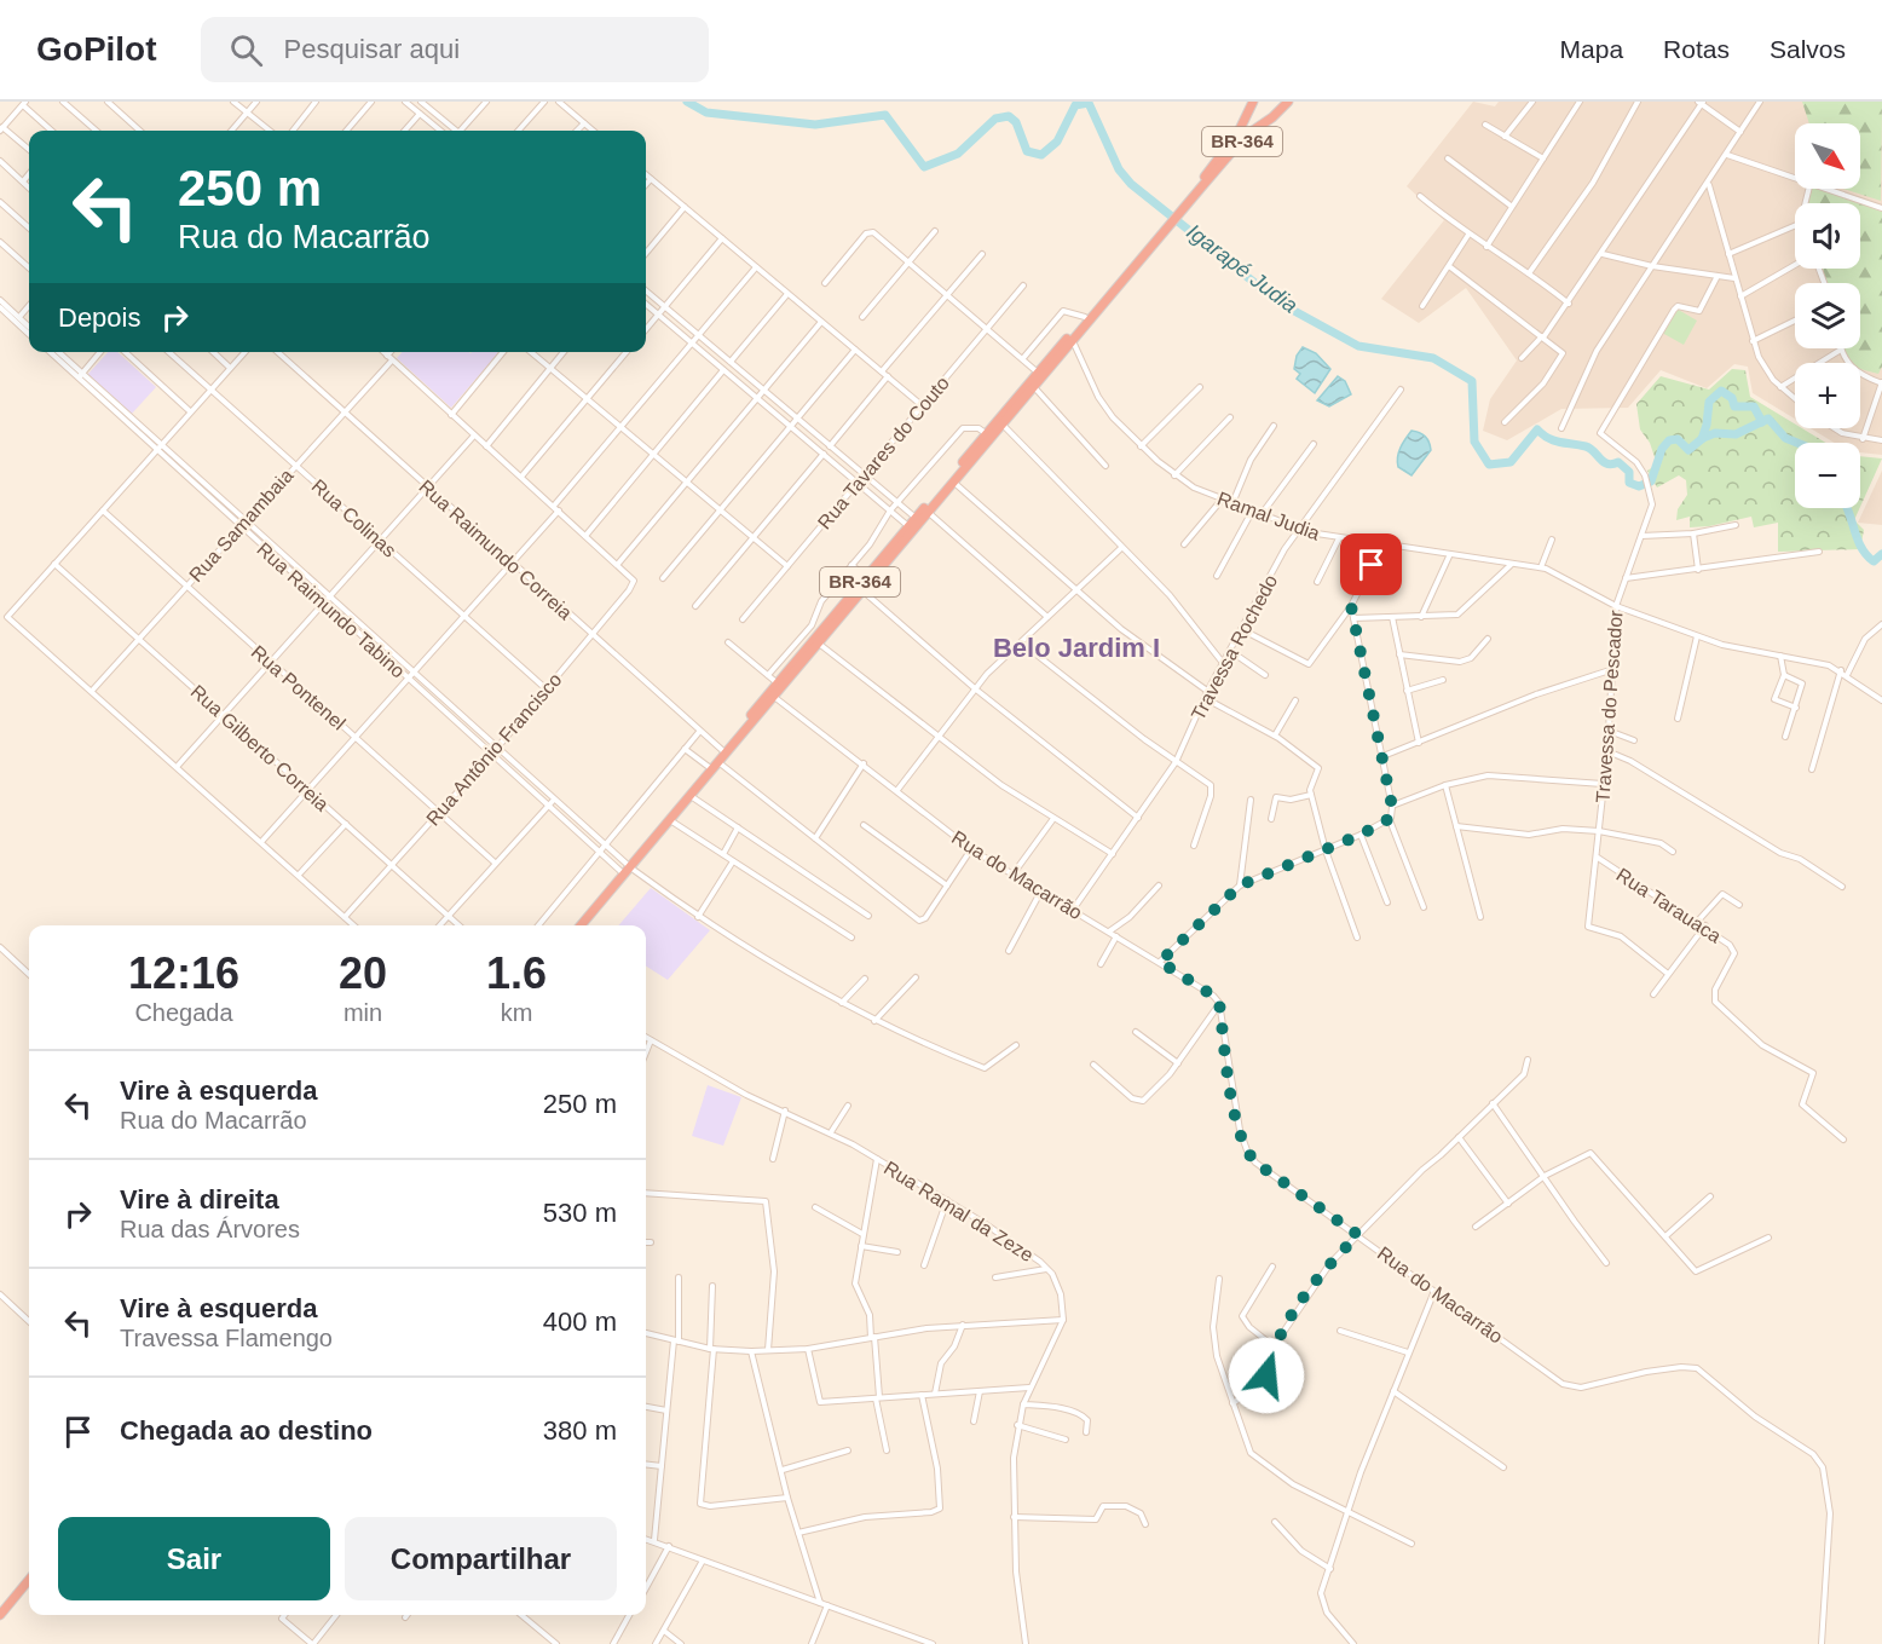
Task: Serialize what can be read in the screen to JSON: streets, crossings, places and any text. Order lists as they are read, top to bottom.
{
  "streets": {
    "highway": ["BR-364"],
    "street": [
      "Rua Tavares do Couto",
      "Ramal Judia",
      "Rua Colinas",
      "Rua Samambaia",
      "Rua Raimundo Correia",
      "Rua Raimundo Tabino",
      "Travessa Rochedo",
      "Rua Pontenel",
      "Travessa do Pescador",
      "Rua Gilberto Correia",
      "Rua Antônio Francisco",
      "Rua do Macarrão",
      "Rua Tarauaca",
      "Rua Ramal da Zeze"
    ]
  },
  "crossings": [
    ["BR-364", "Ramal Judia"],
    ["BR-364", "Rua Raimundo Correia"],
    ["BR-364", "Rua Raimundo Tabino"],
    ["BR-364", "Rua do Macarrão"],
    ["Ramal Judia", "Travessa Rochedo"],
    ["Ramal Judia", "Travessa do Pescador"],
    ["Rua Colinas", "Rua Samambaia"],
    ["Rua Colinas", "Rua Antônio Francisco"],
    ["Rua Samambaia", "Rua Raimundo Correia"],
    ["Rua Samambaia", "Rua Raimundo Tabino"],
    ["Rua Samambaia", "Rua Pontenel"],
    ["Rua Samambaia", "Rua Gilberto Correia"],
    ["Rua Raimundo Correia", "Rua Antônio Francisco"],
    ["Rua Raimundo Tabino", "Rua Antônio Francisco"],
    ["Travessa Rochedo", "Rua do Macarrão"],
    ["Rua Pontenel", "Rua Antônio Francisco"],
    ["Travessa do Pescador", "Rua Tarauaca"],
    ["Rua Gilberto Correia", "Rua Antônio Francisco"]
  ],
  "districts": ["Belo Jardim I"],
  "water": ["Igarapé Judia"],
  "north": "bottom right",
  "page": {
    "header": "GoPilot",
    "search": "Pesquisar aqui",
    "nav": ["Mapa", "Rotas", "Salvos"],
    "map_buttons": ["+", "−"],
    "turn": ["250 m", "Rua do Macarrão"],
    "then": "Depois",
    "eta": [
      "12:16",
      "Chegada",
      "20",
      "min",
      "1.6",
      "km"
    ],
    "list": [
      {
        "name": "Vire à esquerda",
        "note": "Rua do Macarrão",
        "value": "250 m"
      },
      {
        "name": "Vire à direita",
        "note": "Rua das Árvores",
        "value": "530 m"
      },
      {
        "name": "Vire à esquerda",
        "note": "Travessa Flamengo",
        "value": "400 m"
      },
      {
        "name": "Chegada ao destino",
        "value": "380 m"
      }
    ],
    "buttons": ["Sair", "Compartilhar"]
  }
}
